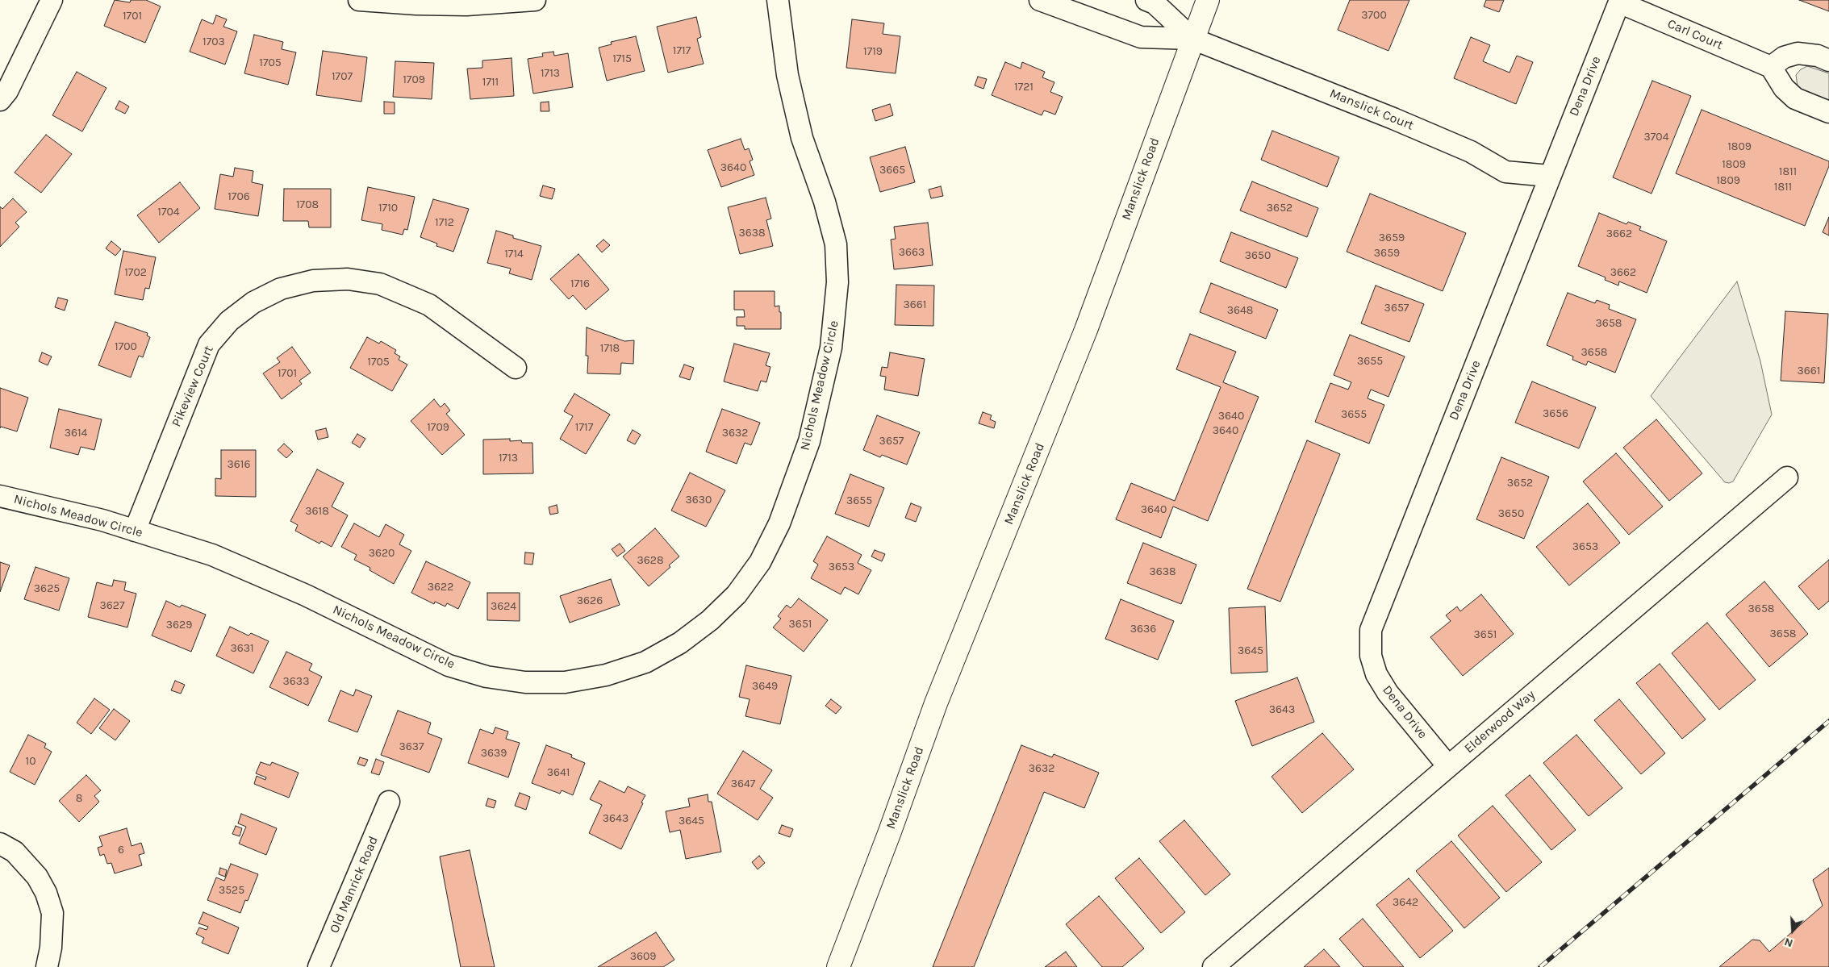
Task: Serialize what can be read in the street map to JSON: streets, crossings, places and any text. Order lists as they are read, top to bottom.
{
  "streets": {
    "main road": ["Manslick Road"],
    "street": [
      "Carl Court",
      "Dena Drive",
      "Manslick Court",
      "Nichols Meadow Circle",
      "Pikeview Court",
      "Elderwood Way",
      "Old Manrick Road"
    ]
  },
  "crossings": [
    ["Carl Court", "Dena Drive"],
    ["Dena Drive", "Manslick Court"],
    ["Dena Drive", "Elderwood Way"],
    ["Manslick Court", "Manslick Road"],
    ["Nichols Meadow Circle", "Pikeview Court"]
  ],
  "house_numbers": [
    "3700",
    "1701",
    "1703",
    "1717",
    "1719",
    "1715",
    "1705",
    "1713",
    "1707",
    "1709",
    "1711",
    "1721",
    "3704",
    "1809",
    "1809",
    "3640",
    "3665",
    "1811",
    "1809",
    "1811",
    "1706",
    "1708",
    "1710",
    "3652",
    "1704",
    "1712",
    "3638",
    "3662",
    "3659",
    "3663",
    "3659",
    "1714",
    "3650",
    "1702",
    "3662",
    "1716",
    "3661",
    "3657",
    "3648",
    "3658",
    "1700",
    "1718",
    "3658",
    "3655",
    "1705",
    "3661",
    "1701",
    "3656",
    "3655",
    "3640",
    "1709",
    "1717",
    "3640",
    "3614",
    "3632",
    "3657",
    "1713",
    "3616",
    "3652",
    "3630",
    "3655",
    "3640",
    "3618",
    "3650",
    "3653",
    "3620",
    "3628",
    "3653",
    "3638",
    "3622",
    "3625",
    "3626",
    "3627",
    "3624",
    "3658",
    "3651",
    "3629",
    "3636",
    "3658",
    "3651",
    "3631",
    "3645",
    "3633",
    "3649",
    "3643",
    "3637",
    "3639",
    "10",
    "3632",
    "3641",
    "3647",
    "8",
    "3643",
    "3645",
    "6",
    "3525",
    "3642",
    "3609"
  ],
  "north": "bottom"
}
